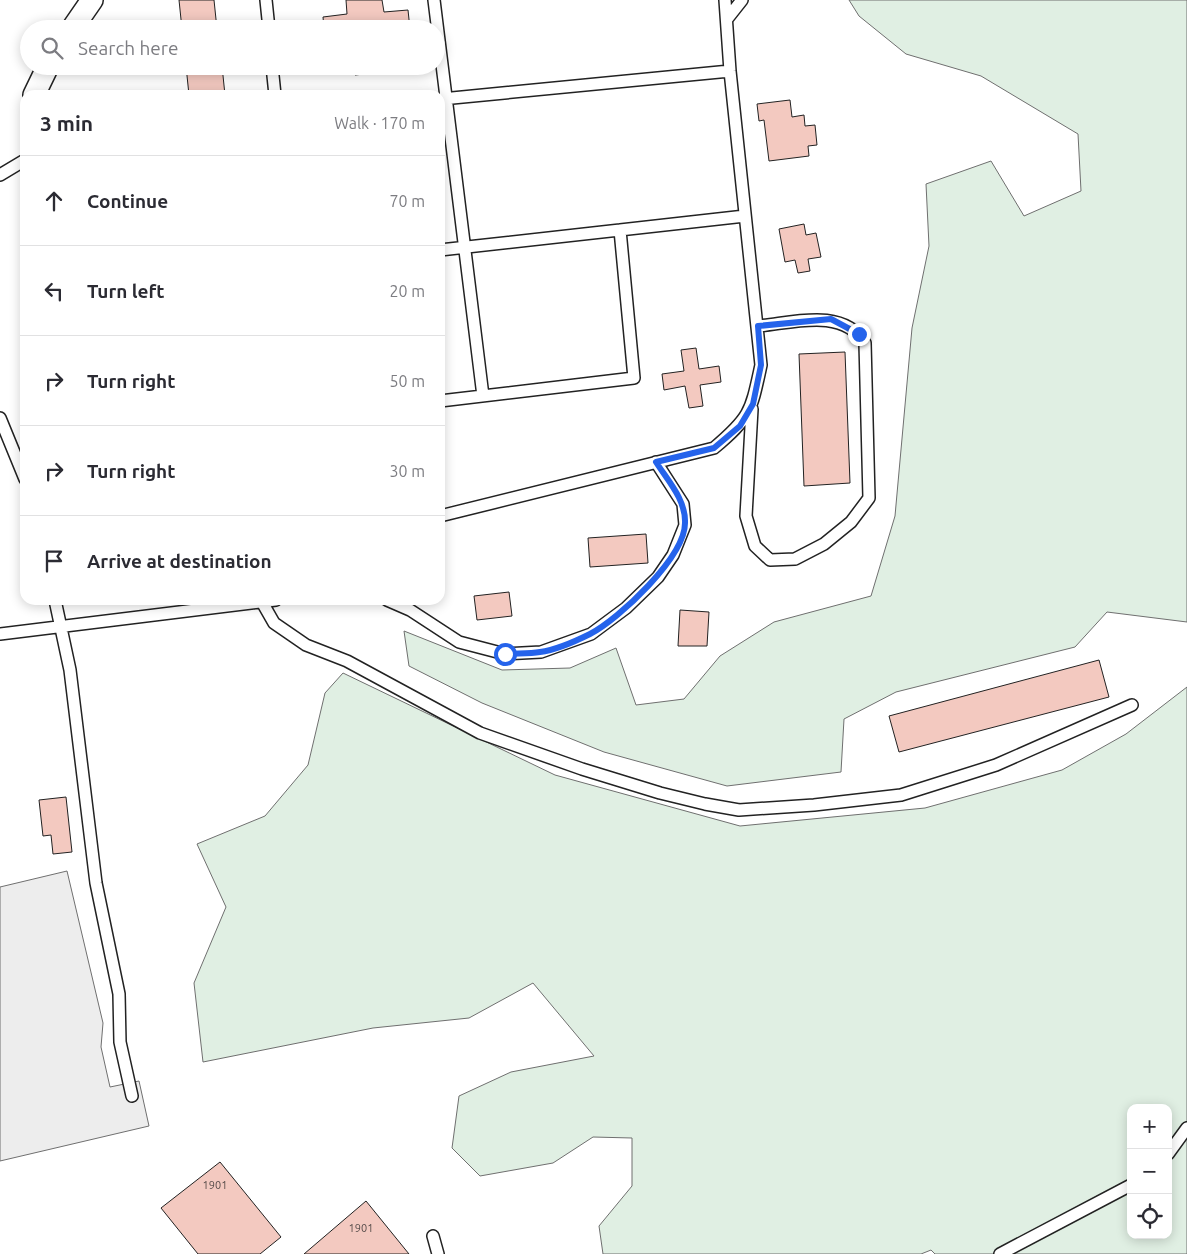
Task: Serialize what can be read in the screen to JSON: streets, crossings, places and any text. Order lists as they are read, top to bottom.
{
  "house_numbers": ["1901", "1901"],
  "page": {
    "search": "Search here",
    "heading": ["3 min", "Walk · 170 m"],
    "list": [
      ["Continue", "70 m"],
      ["Turn left", "20 m"],
      ["Turn right", "50 m"],
      ["Turn right", "30 m"],
      "Arrive at destination"
    ],
    "map_buttons": ["+", "−"]
  }
}
